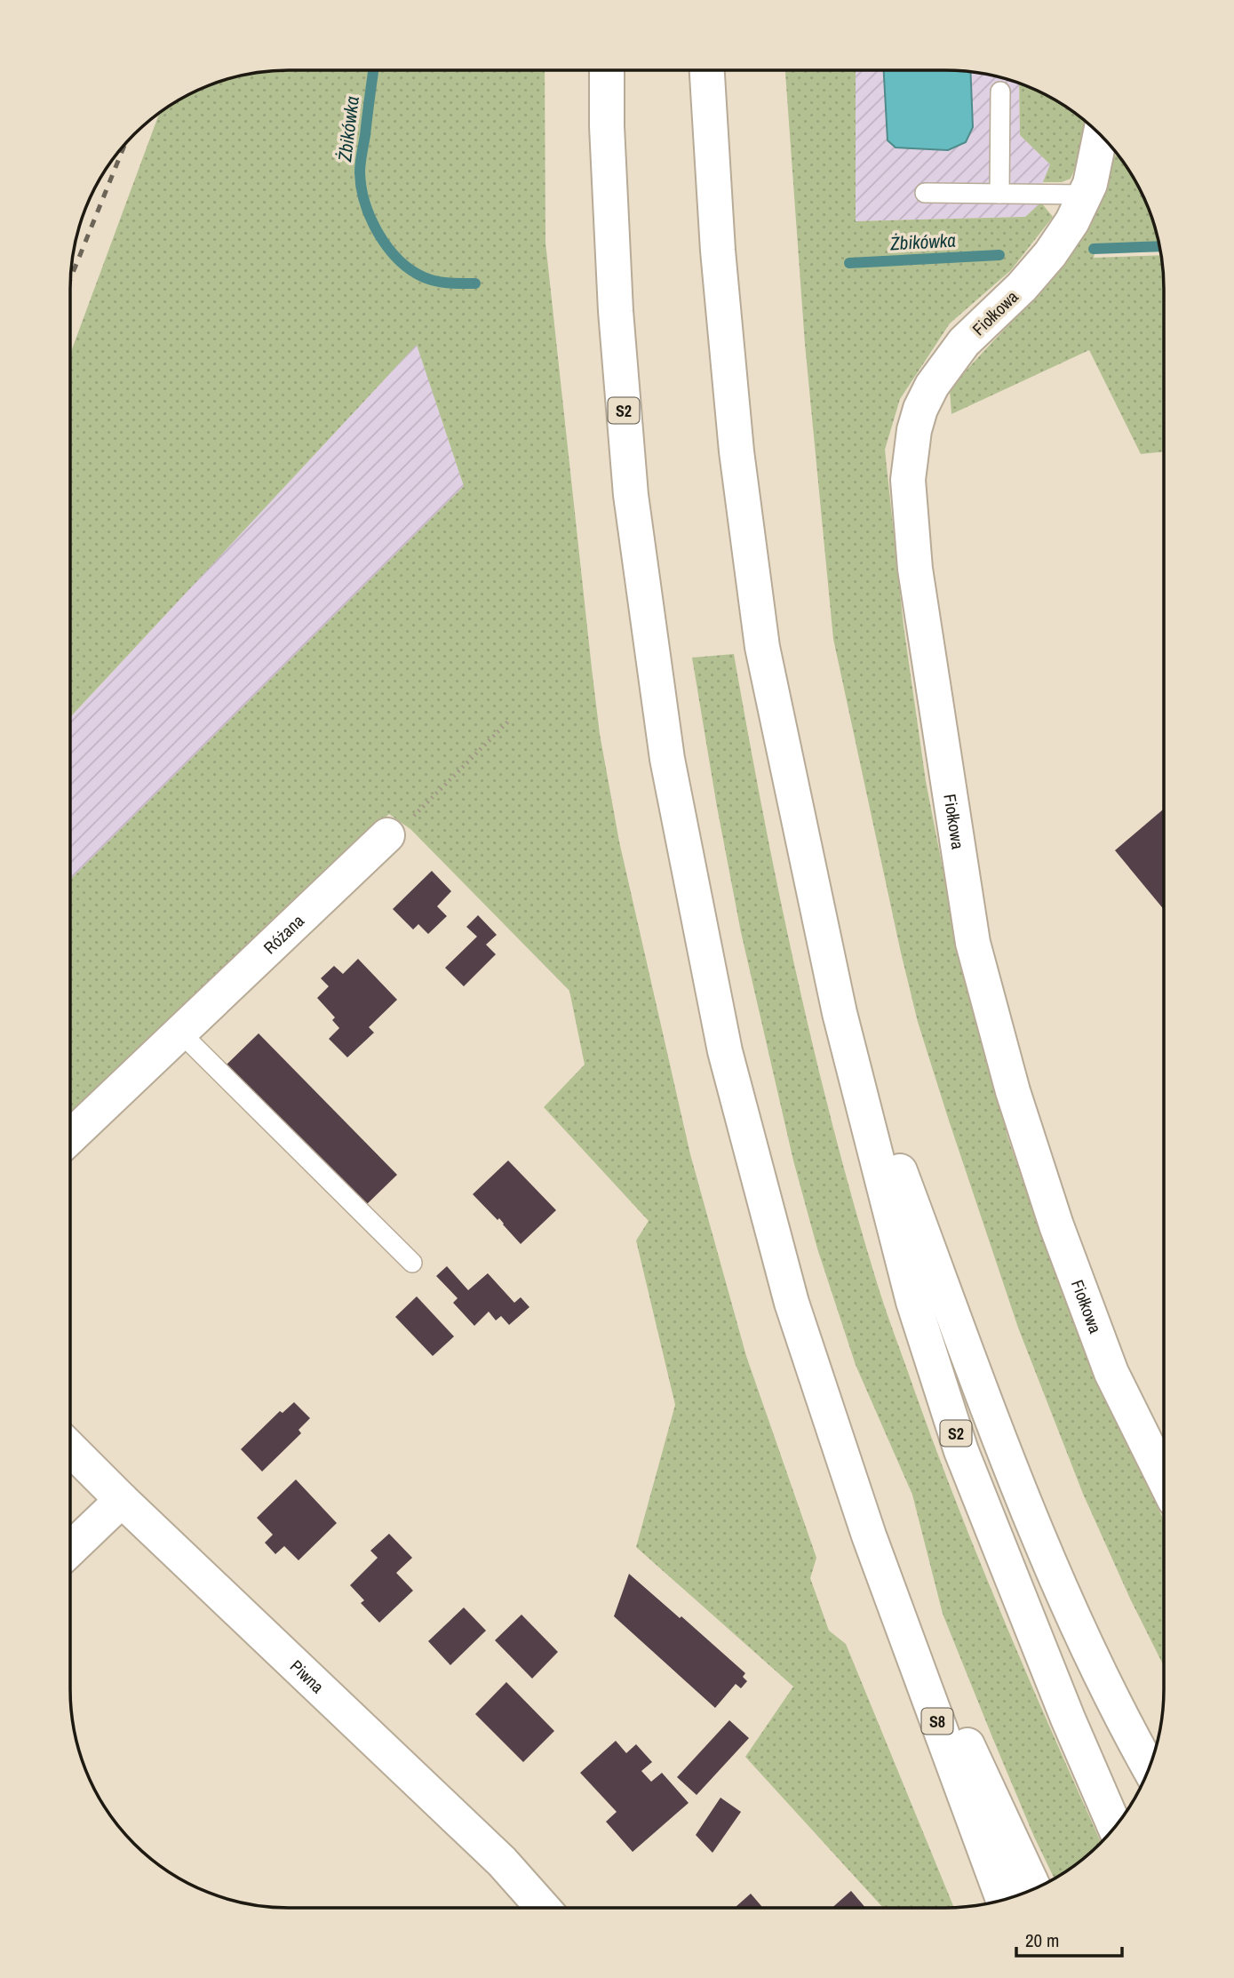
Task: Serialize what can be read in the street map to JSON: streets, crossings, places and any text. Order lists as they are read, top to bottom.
{
  "streets": {
    "main road": [
      "Fiołkowa",
      "S2",
      "Różana",
      "Piwna",
      "S8"
    ]
  },
  "crossings": [
    ["S2", "S8"]
  ],
  "water": ["Żbikówka"],
  "scale_bar": "20 m"
}
